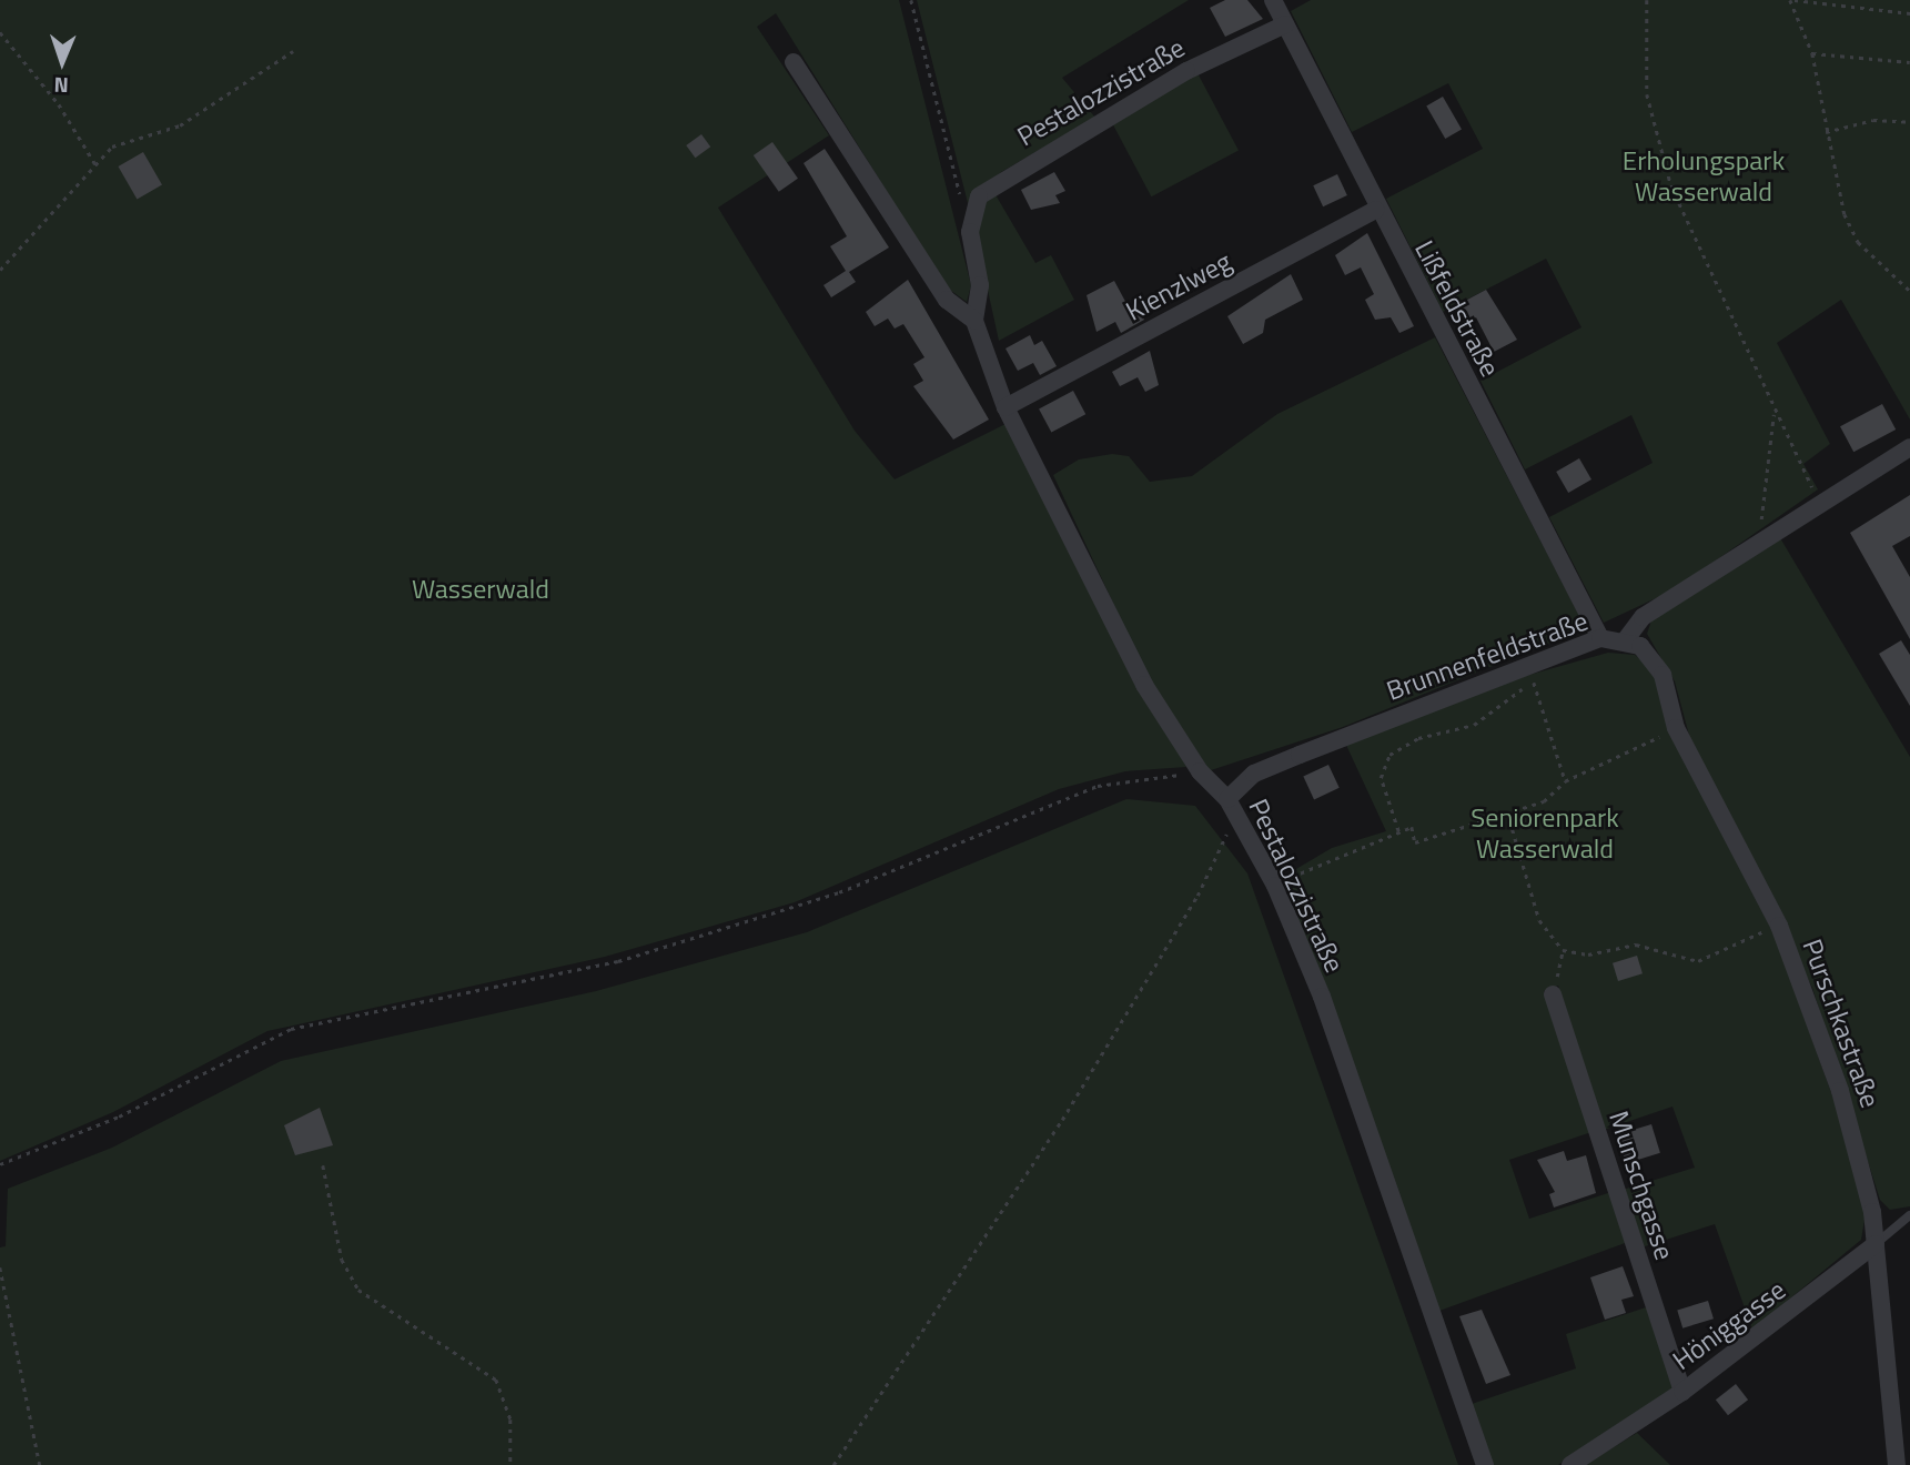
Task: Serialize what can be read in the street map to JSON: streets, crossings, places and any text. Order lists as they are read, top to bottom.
{
  "streets": {
    "street": [
      "Pestalozzistraße",
      "Kienzlweg",
      "Lißfeldstraße",
      "Brunnenfeldstraße",
      "Purschkastraße",
      "Munschgasse",
      "Höniggasse"
    ]
  },
  "crossings": [
    ["Pestalozzistraße", "Kienzlweg"],
    ["Pestalozzistraße", "Lißfeldstraße"],
    ["Pestalozzistraße", "Brunnenfeldstraße"],
    ["Kienzlweg", "Lißfeldstraße"],
    ["Lißfeldstraße", "Brunnenfeldstraße"],
    ["Brunnenfeldstraße", "Purschkastraße"],
    ["Purschkastraße", "Höniggasse"],
    ["Munschgasse", "Höniggasse"]
  ],
  "parks": ["Erholungspark Wasserwald", "Wasserwald", "Seniorenpark Wasserwald"],
  "north": "bottom"
}
